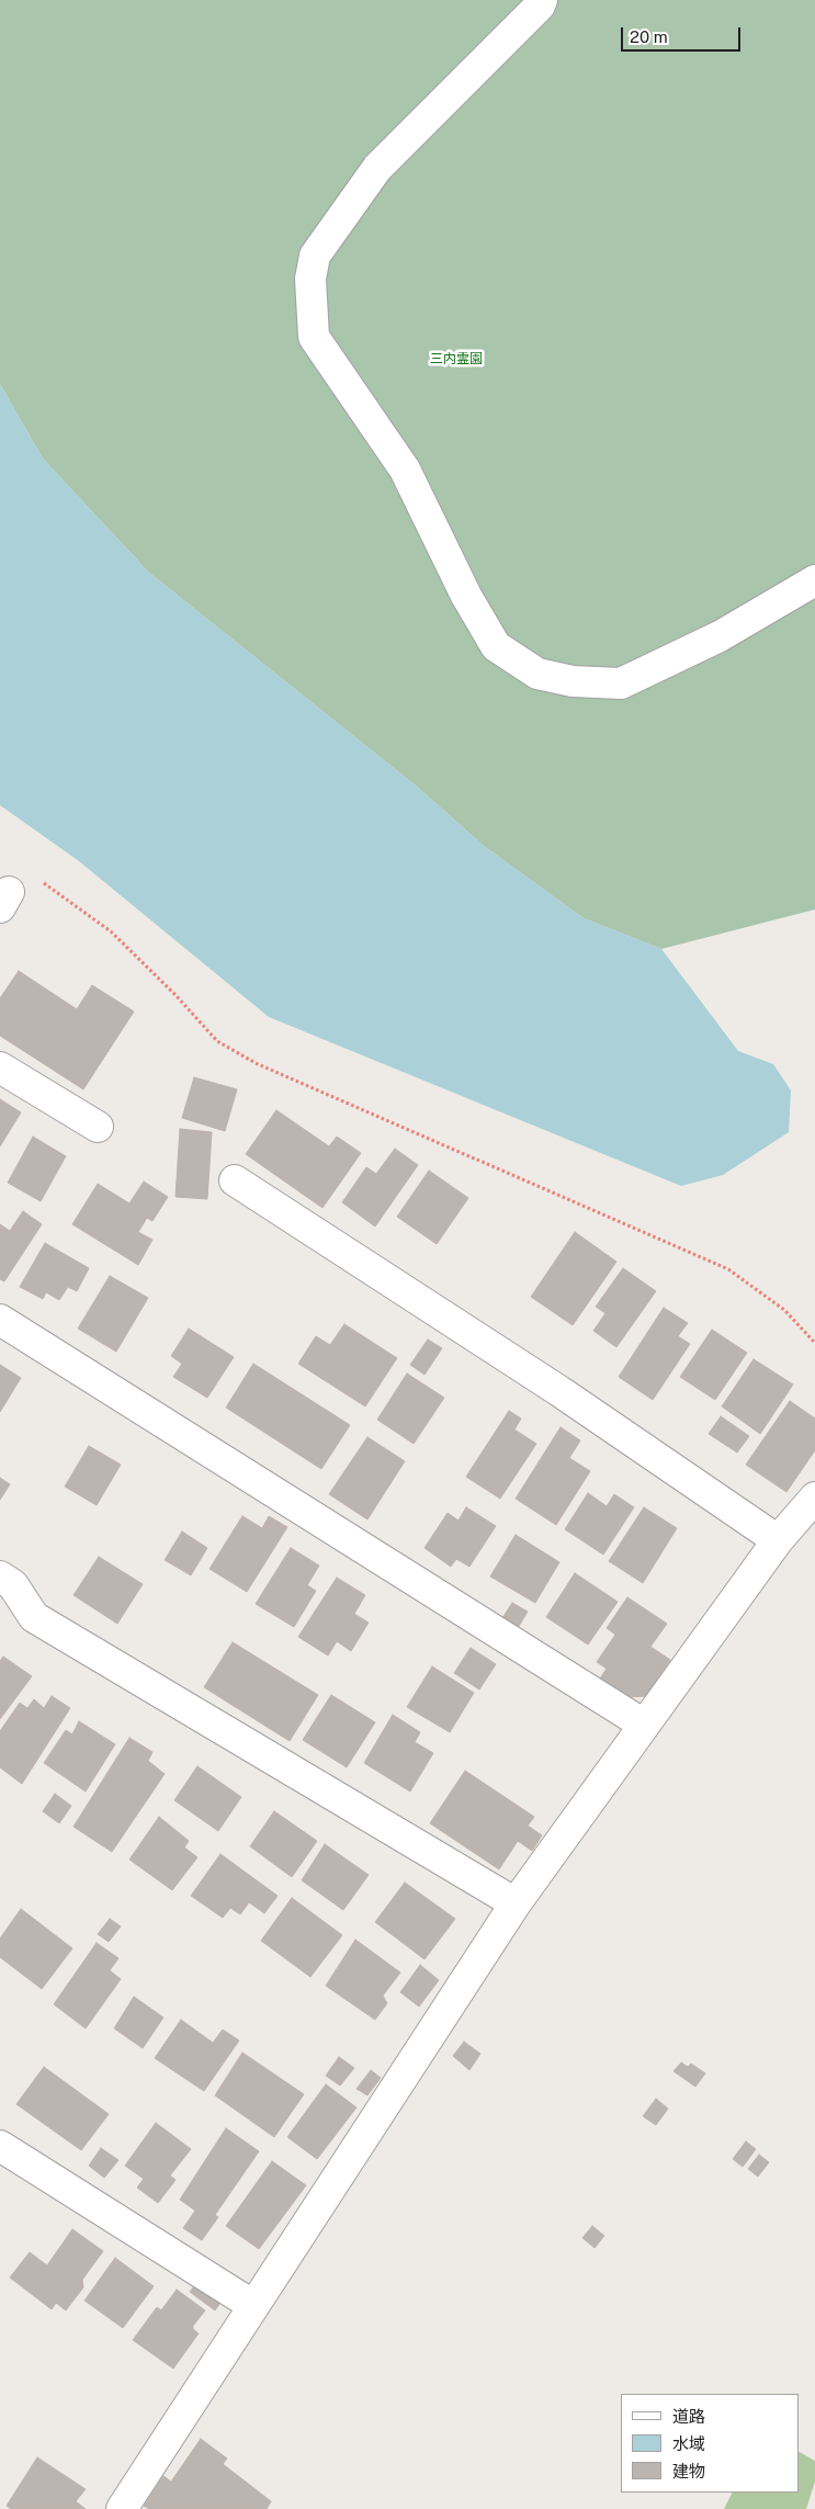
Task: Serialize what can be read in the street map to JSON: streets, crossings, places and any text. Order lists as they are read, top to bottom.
{
  "parks": ["三内霊園"],
  "legend": ["道路", "水域", "建物"],
  "scale_bar": "20 m"
}
